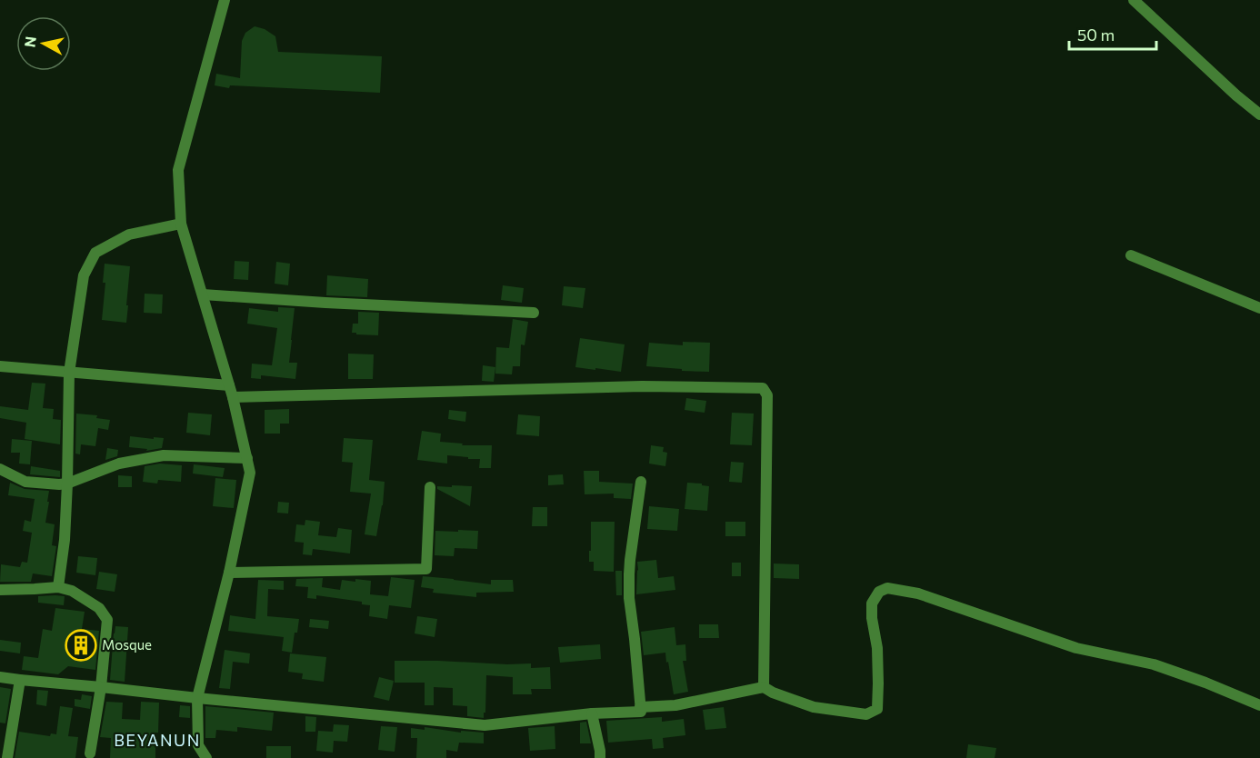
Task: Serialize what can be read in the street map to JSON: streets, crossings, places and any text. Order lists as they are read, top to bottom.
{
  "districts": ["BEYANUN"],
  "places": {
    "building": ["Mosque"]
  },
  "scale_bar": "50 m",
  "north": "left"
}
